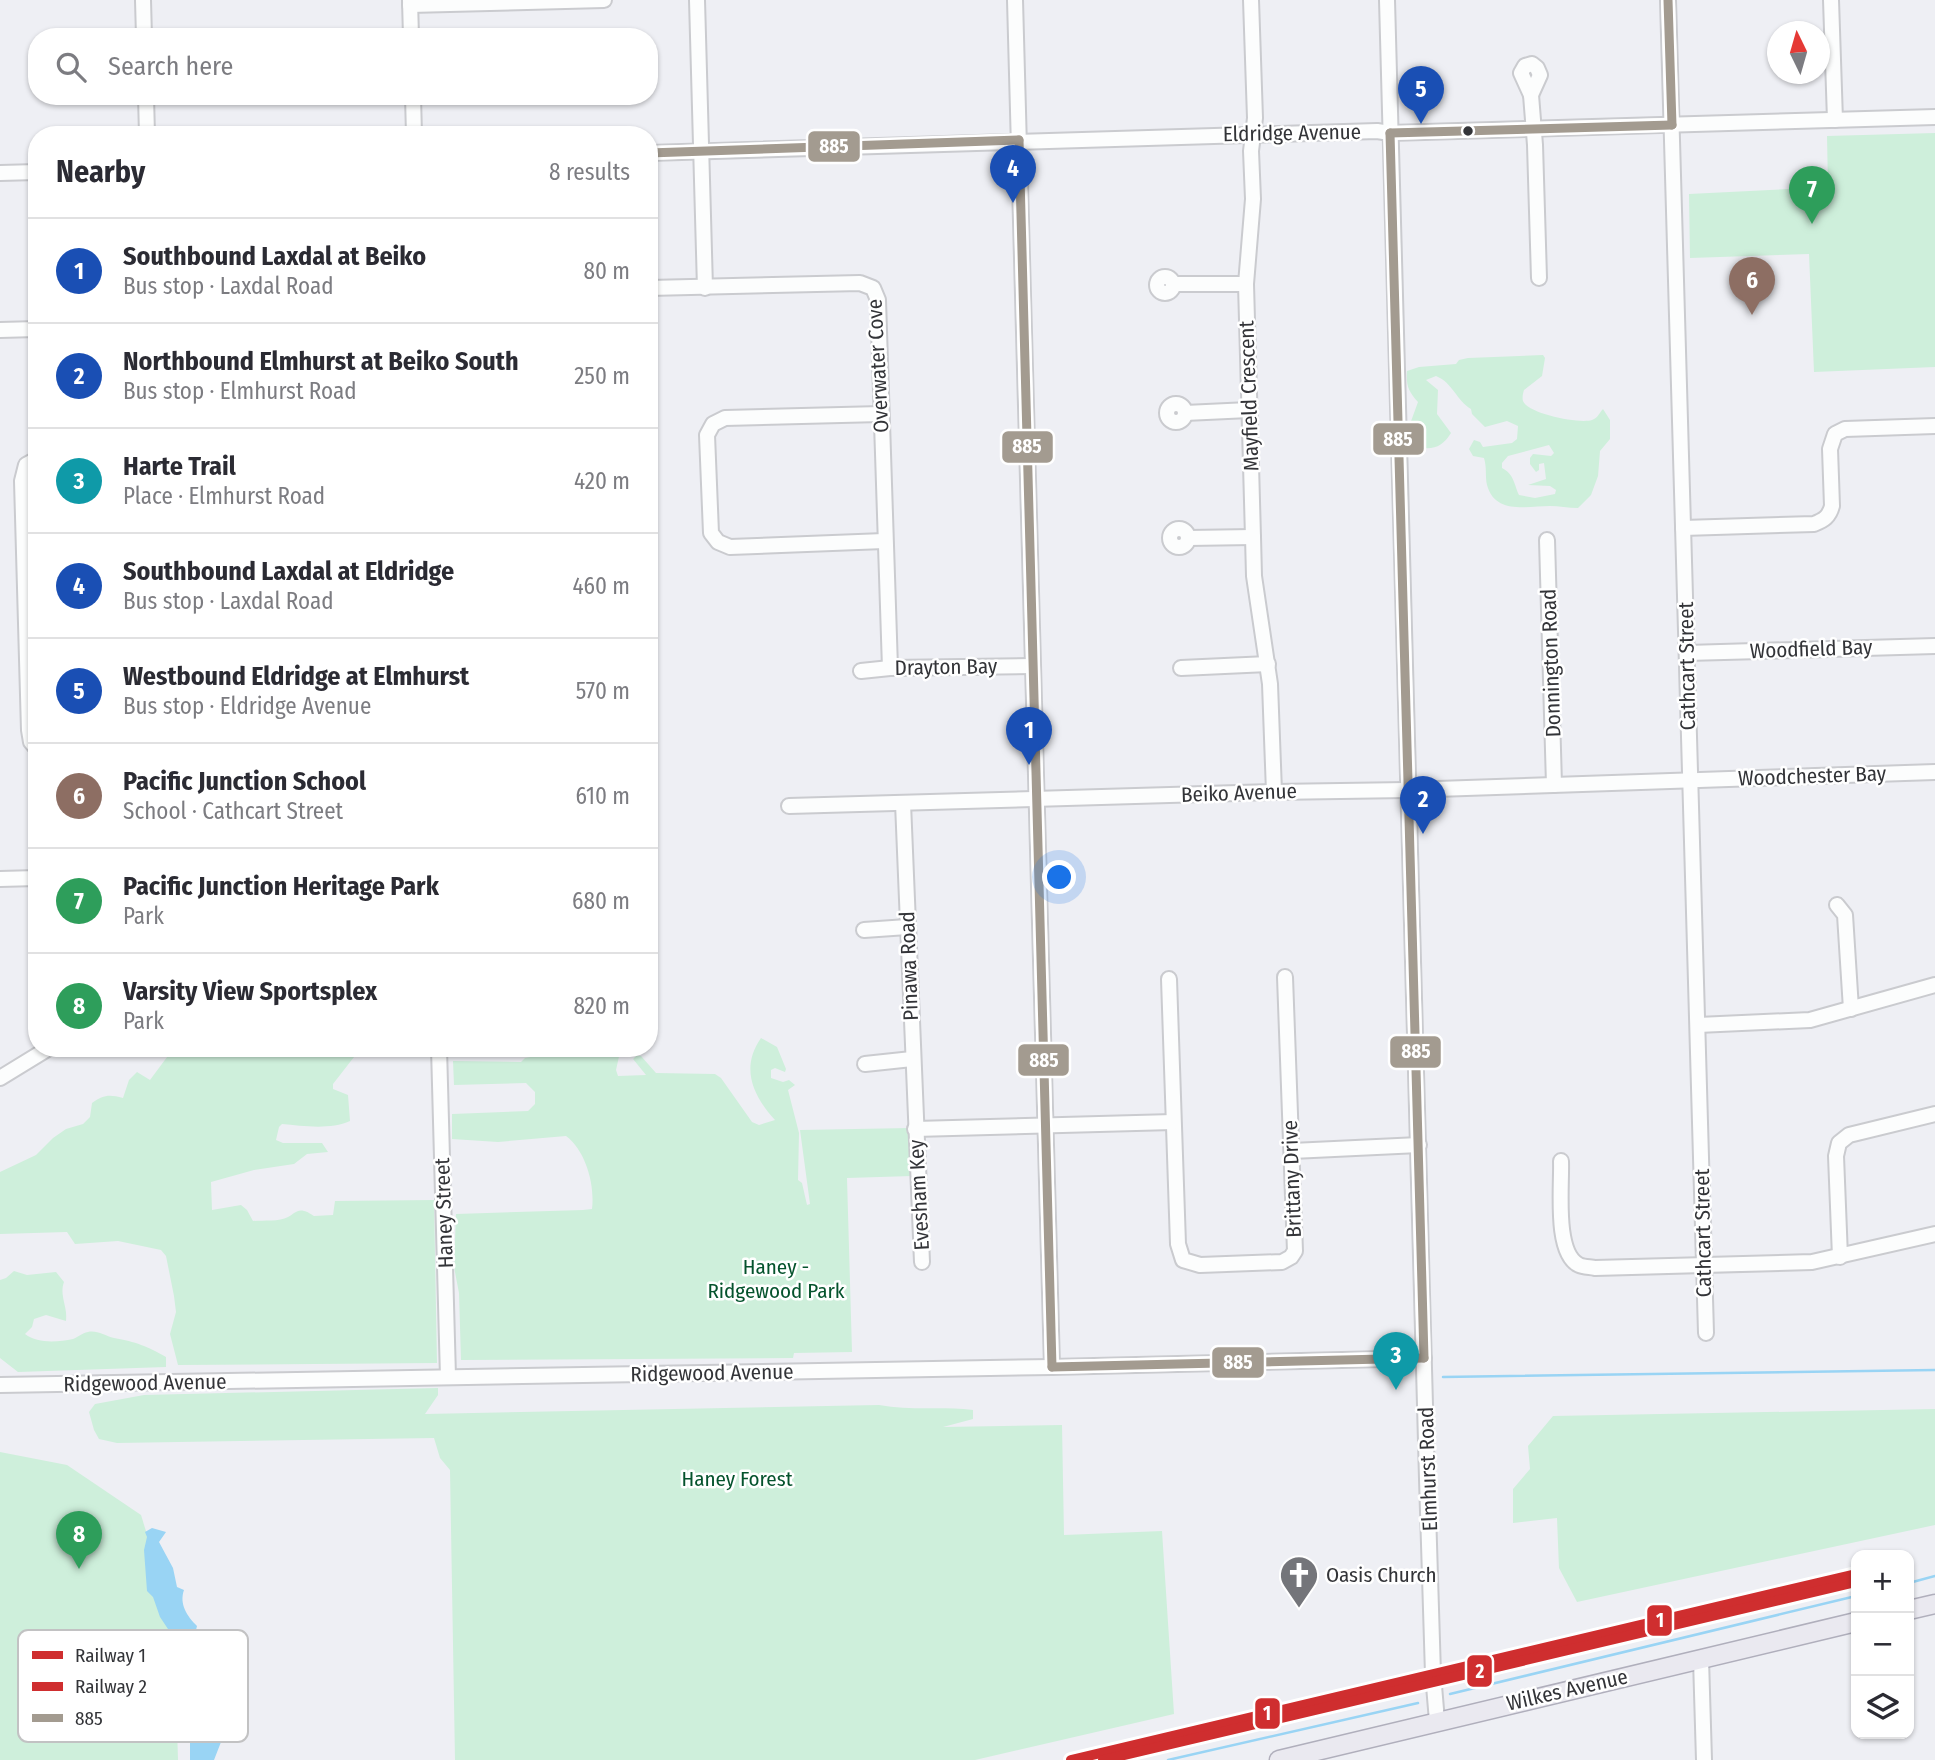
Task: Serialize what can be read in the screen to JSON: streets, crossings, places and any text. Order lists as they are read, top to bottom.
{
  "streets": {
    "main road": ["Wilkes Avenue"],
    "street": [
      "Eldridge Avenue",
      "Overwater Cove",
      "Mayfield Crescent",
      "Woodfield Bay",
      "Donnington Road",
      "Cathcart Street",
      "Drayton Bay",
      "Woodchester Bay",
      "Beiko Avenue",
      "Pinawa Road",
      "Brittany Drive",
      "Evesham Key",
      "Haney Street",
      "Ridgewood Avenue",
      "Elmhurst Road"
    ]
  },
  "crossings": [
    ["Eldridge Avenue", "Mayfield Crescent"],
    ["Eldridge Avenue", "Cathcart Street"],
    ["Eldridge Avenue", "Elmhurst Road"],
    ["Overwater Cove", "Drayton Bay"],
    ["Mayfield Crescent", "Beiko Avenue"],
    ["Woodfield Bay", "Cathcart Street"],
    ["Donnington Road", "Beiko Avenue"],
    ["Cathcart Street", "Woodchester Bay"],
    ["Cathcart Street", "Beiko Avenue"],
    ["Woodchester Bay", "Beiko Avenue"],
    ["Beiko Avenue", "Pinawa Road"],
    ["Beiko Avenue", "Elmhurst Road"],
    ["Pinawa Road", "Evesham Key"],
    ["Haney Street", "Ridgewood Avenue"],
    ["Ridgewood Avenue", "Elmhurst Road"],
    ["Elmhurst Road", "Wilkes Avenue"]
  ],
  "parks": ["Haney - Ridgewood Park", "Haney Forest"],
  "places": {
    "church": ["Oasis Church"]
  },
  "lines": ["transit line 885", "rail line 1", "rail line 2"],
  "legend": ["Railway 1", "Railway 2", "885"],
  "north": "top",
  "page": {
    "search": "Search here",
    "pins": [
      "5",
      "4",
      "7",
      "6",
      "1",
      "2",
      "3",
      "8"
    ],
    "heading": ["Nearby", "8 results"],
    "list": [
      {
        "mark": "1",
        "name": "Southbound Laxdal at Beiko",
        "note": "Bus stop · Laxdal Road",
        "value": "80 m"
      },
      {
        "mark": "2",
        "name": "Northbound Elmhurst at Beiko South",
        "note": "Bus stop · Elmhurst Road",
        "value": "250 m"
      },
      {
        "mark": "3",
        "name": "Harte Trail",
        "note": "Place · Elmhurst Road",
        "value": "420 m"
      },
      {
        "mark": "4",
        "name": "Southbound Laxdal at Eldridge",
        "note": "Bus stop · Laxdal Road",
        "value": "460 m"
      },
      {
        "mark": "5",
        "name": "Westbound Eldridge at Elmhurst",
        "note": "Bus stop · Eldridge Avenue",
        "value": "570 m"
      },
      {
        "mark": "6",
        "name": "Pacific Junction School",
        "note": "School · Cathcart Street",
        "value": "610 m"
      },
      {
        "mark": "7",
        "name": "Pacific Junction Heritage Park",
        "note": "Park",
        "value": "680 m"
      },
      {
        "mark": "8",
        "name": "Varsity View Sportsplex",
        "note": "Park",
        "value": "820 m"
      }
    ],
    "map_buttons": ["+", "−"]
  }
}
